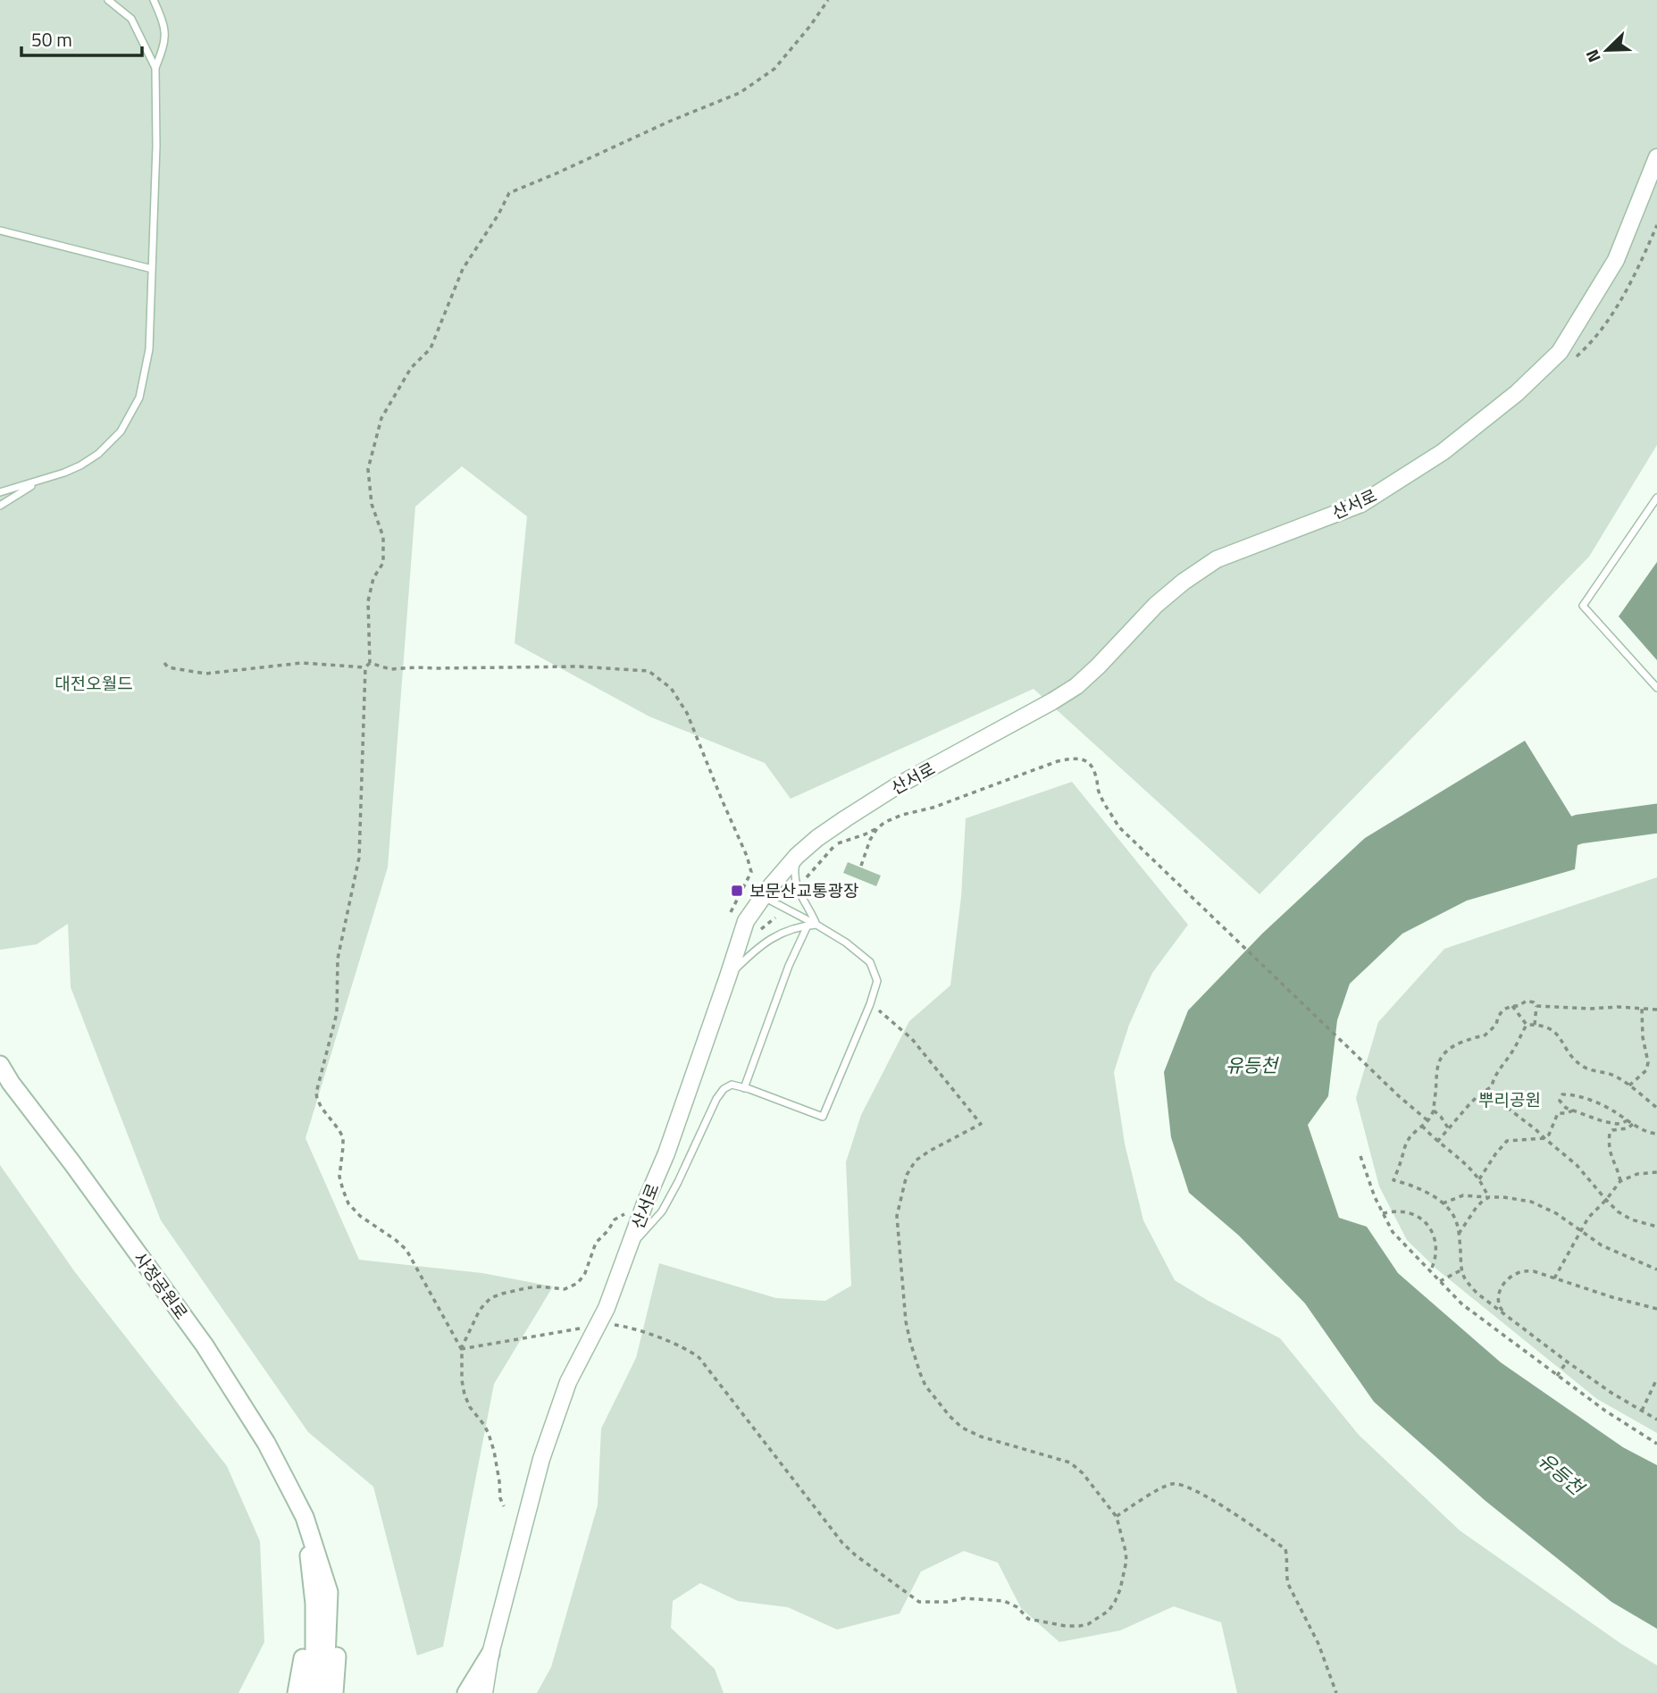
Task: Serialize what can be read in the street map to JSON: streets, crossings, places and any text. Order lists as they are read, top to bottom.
{
  "streets": {
    "main road": ["사정공원로"],
    "street": ["산서로"]
  },
  "water": ["유등천"],
  "parks": ["대전오월드", "뿌리공원"],
  "places": {
    "transit": ["보문산교통광장"]
  },
  "scale_bar": "50 m",
  "north": "bottom left"
}
